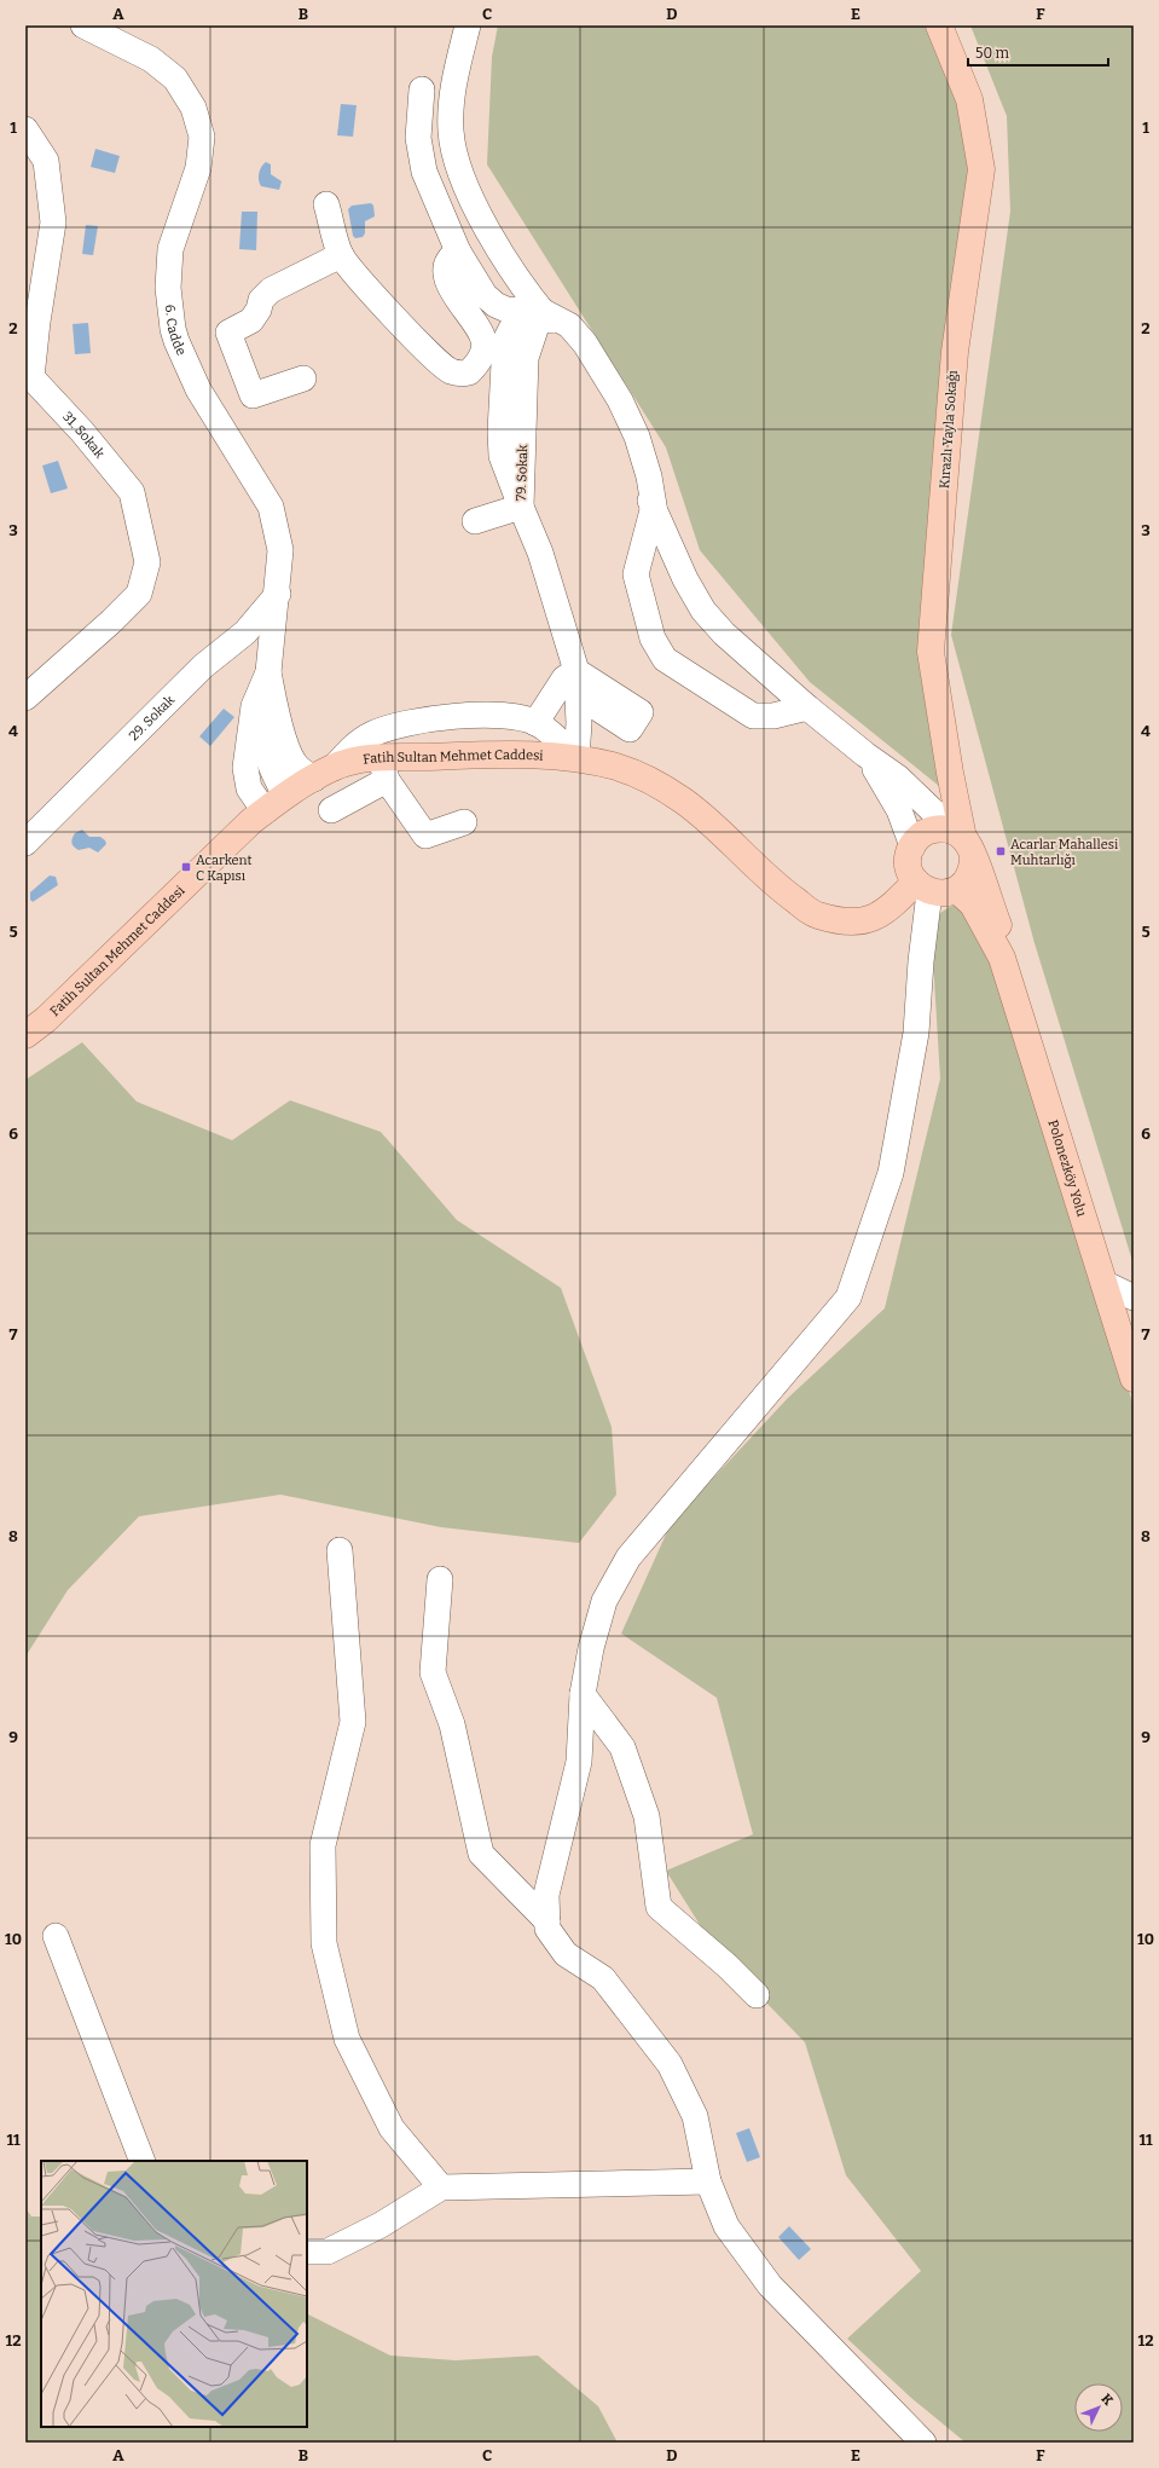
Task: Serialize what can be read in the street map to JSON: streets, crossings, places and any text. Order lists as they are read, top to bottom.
{
  "streets": {
    "main road": ["Kırazlı Yayla Sokağı", "Fatih Sultan Mehmet Caddesi", "Polonezköy Yolu"],
    "street": [
      "6. Cadde",
      "31. Sokak",
      "79. Sokak",
      "29. Sokak"
    ]
  },
  "crossings": [
    ["6. Cadde", "29. Sokak"],
    ["Kırazlı Yayla Sokağı", "Fatih Sultan Mehmet Caddesi"],
    ["Kırazlı Yayla Sokağı", "Polonezköy Yolu"],
    ["79. Sokak", "Fatih Sultan Mehmet Caddesi"]
  ],
  "places": {
    "transit": ["Acarlar Mahallesi Muhtarlığı", "Acarkent C Kapısı"]
  },
  "scale_bar": "50 m",
  "north": "top right",
  "grid": {
    "columns": [
      "A",
      "B",
      "C",
      "D",
      "E",
      "F"
    ],
    "rows": [
      "1",
      "2",
      "3",
      "4",
      "5",
      "6",
      "7",
      "8",
      "9",
      "10",
      "11",
      "12"
    ]
  }
}
